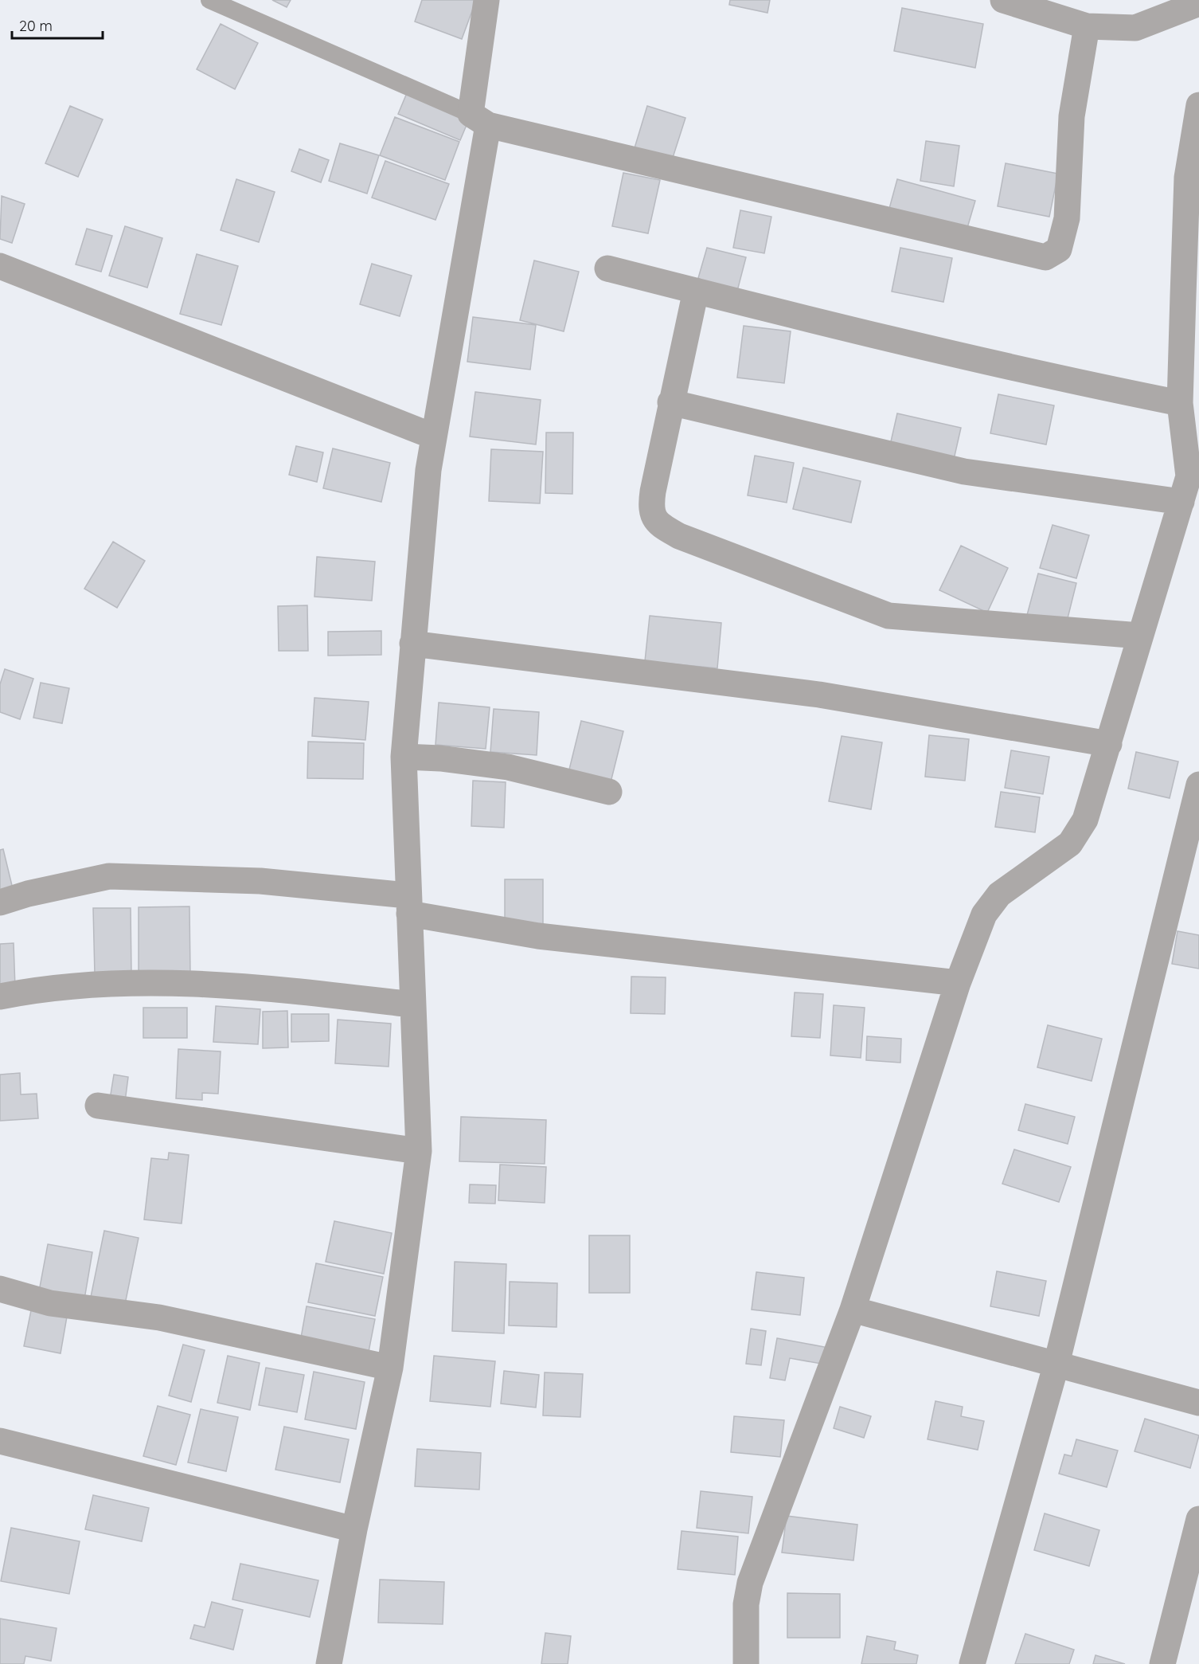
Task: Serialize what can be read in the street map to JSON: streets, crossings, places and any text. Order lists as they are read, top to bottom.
{
  "scale_bar": "20 m"
}
